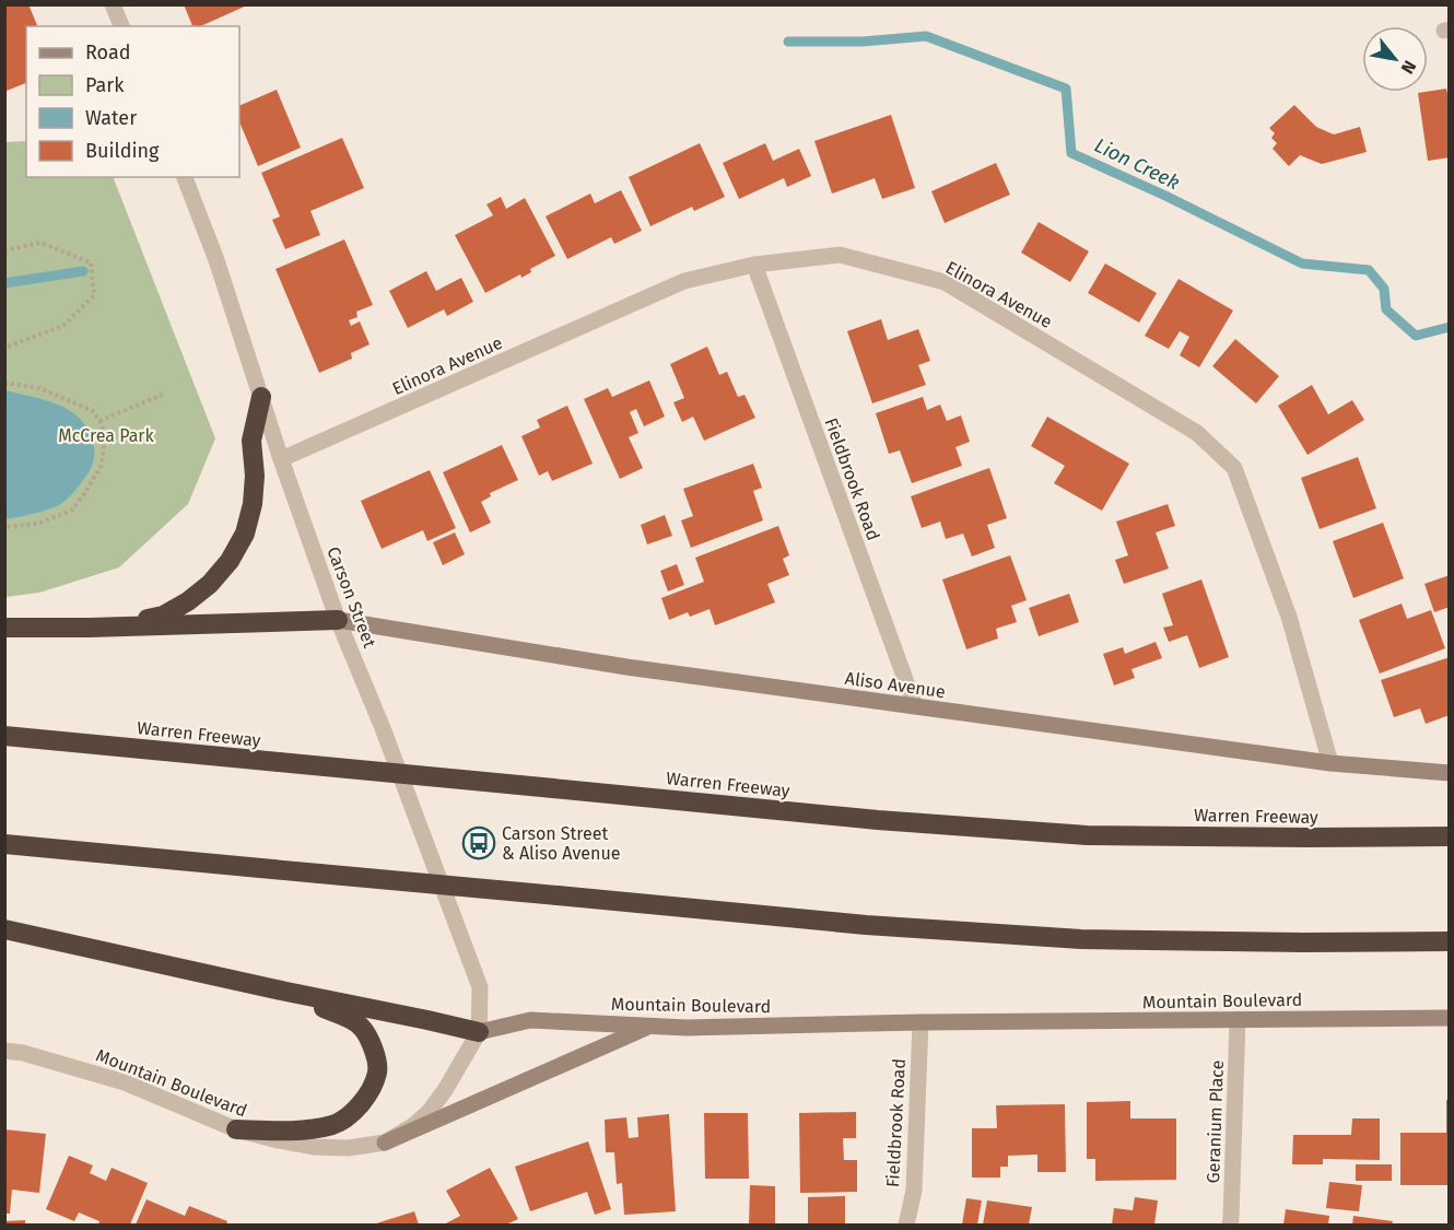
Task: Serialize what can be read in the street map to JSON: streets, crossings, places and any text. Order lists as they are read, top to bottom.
{
  "streets": {
    "highway": ["Warren Freeway"],
    "main road": ["Aliso Avenue", "Mountain Boulevard"],
    "street": [
      "Elinora Avenue",
      "Fieldbrook Road",
      "Carson Street",
      "Geranium Place"
    ]
  },
  "crossings": [
    ["Elinora Avenue", "Fieldbrook Road"],
    ["Elinora Avenue", "Carson Street"],
    ["Elinora Avenue", "Aliso Avenue"],
    ["Fieldbrook Road", "Aliso Avenue"],
    ["Fieldbrook Road", "Mountain Boulevard"],
    ["Carson Street", "Aliso Avenue"],
    ["Carson Street", "Mountain Boulevard"],
    ["Mountain Boulevard", "Geranium Place"]
  ],
  "water": ["Lion Creek"],
  "parks": ["McCrea Park"],
  "places": {
    "bus stop": ["Carson Street & Aliso Avenue"]
  },
  "legend": [
    "Road",
    "Park",
    "Water",
    "Building"
  ],
  "north": "bottom right"
}
